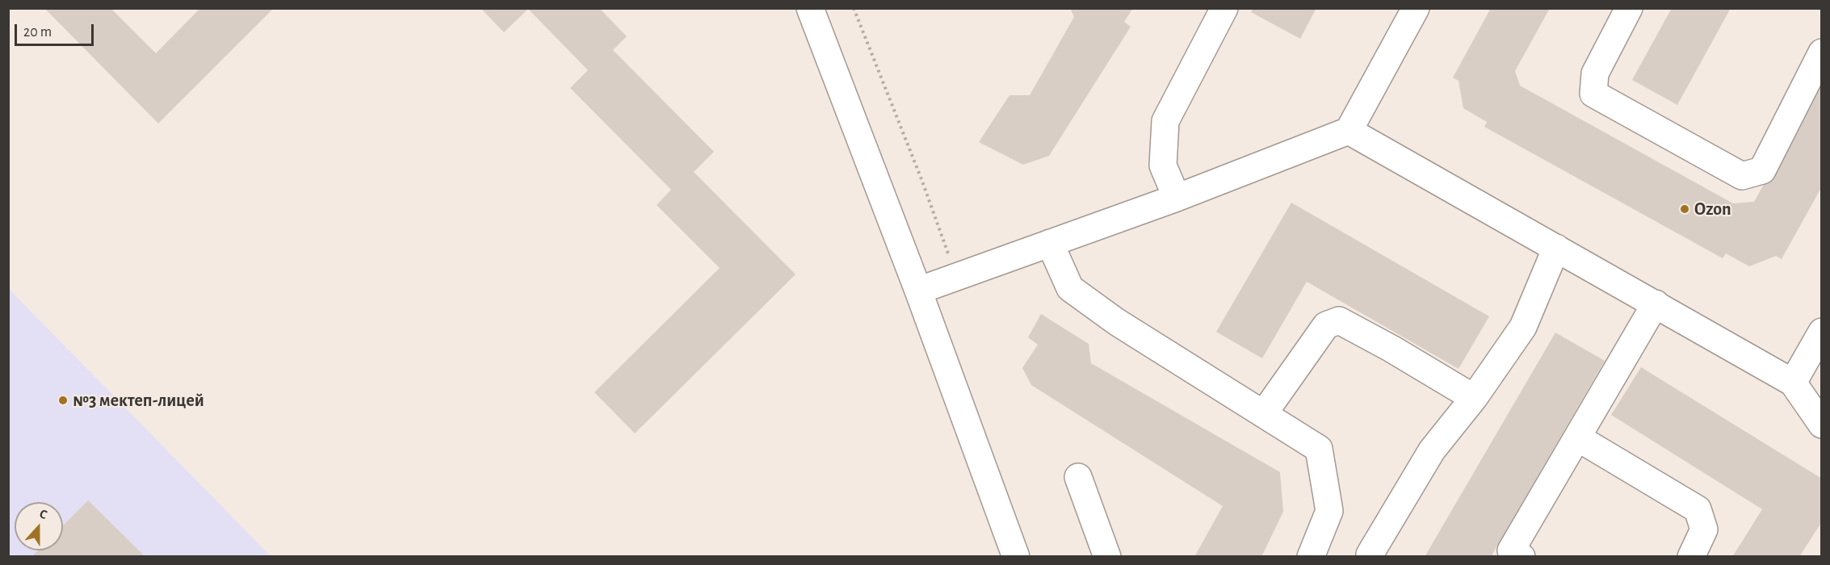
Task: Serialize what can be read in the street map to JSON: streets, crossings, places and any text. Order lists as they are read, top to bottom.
{
  "places": ["Ozon", "№3 мектеп-лицей"],
  "scale_bar": "20 m",
  "north": "top"
}
